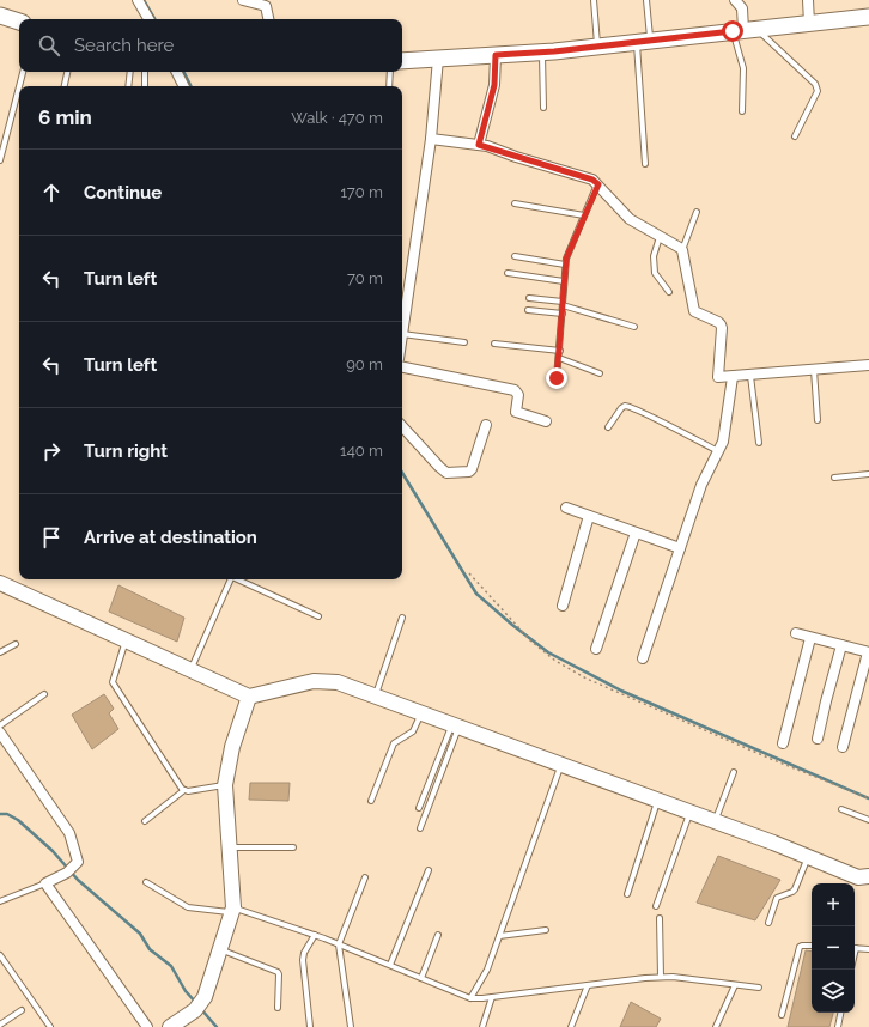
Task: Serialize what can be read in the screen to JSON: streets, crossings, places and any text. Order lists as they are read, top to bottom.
{
  "page": {
    "search": "Search here",
    "heading": ["6 min", "Walk · 470 m"],
    "list": [
      ["Continue", "170 m"],
      ["Turn left", "70 m"],
      ["Turn left", "90 m"],
      ["Turn right", "140 m"],
      "Arrive at destination"
    ],
    "map_buttons": ["+", "−"]
  }
}
